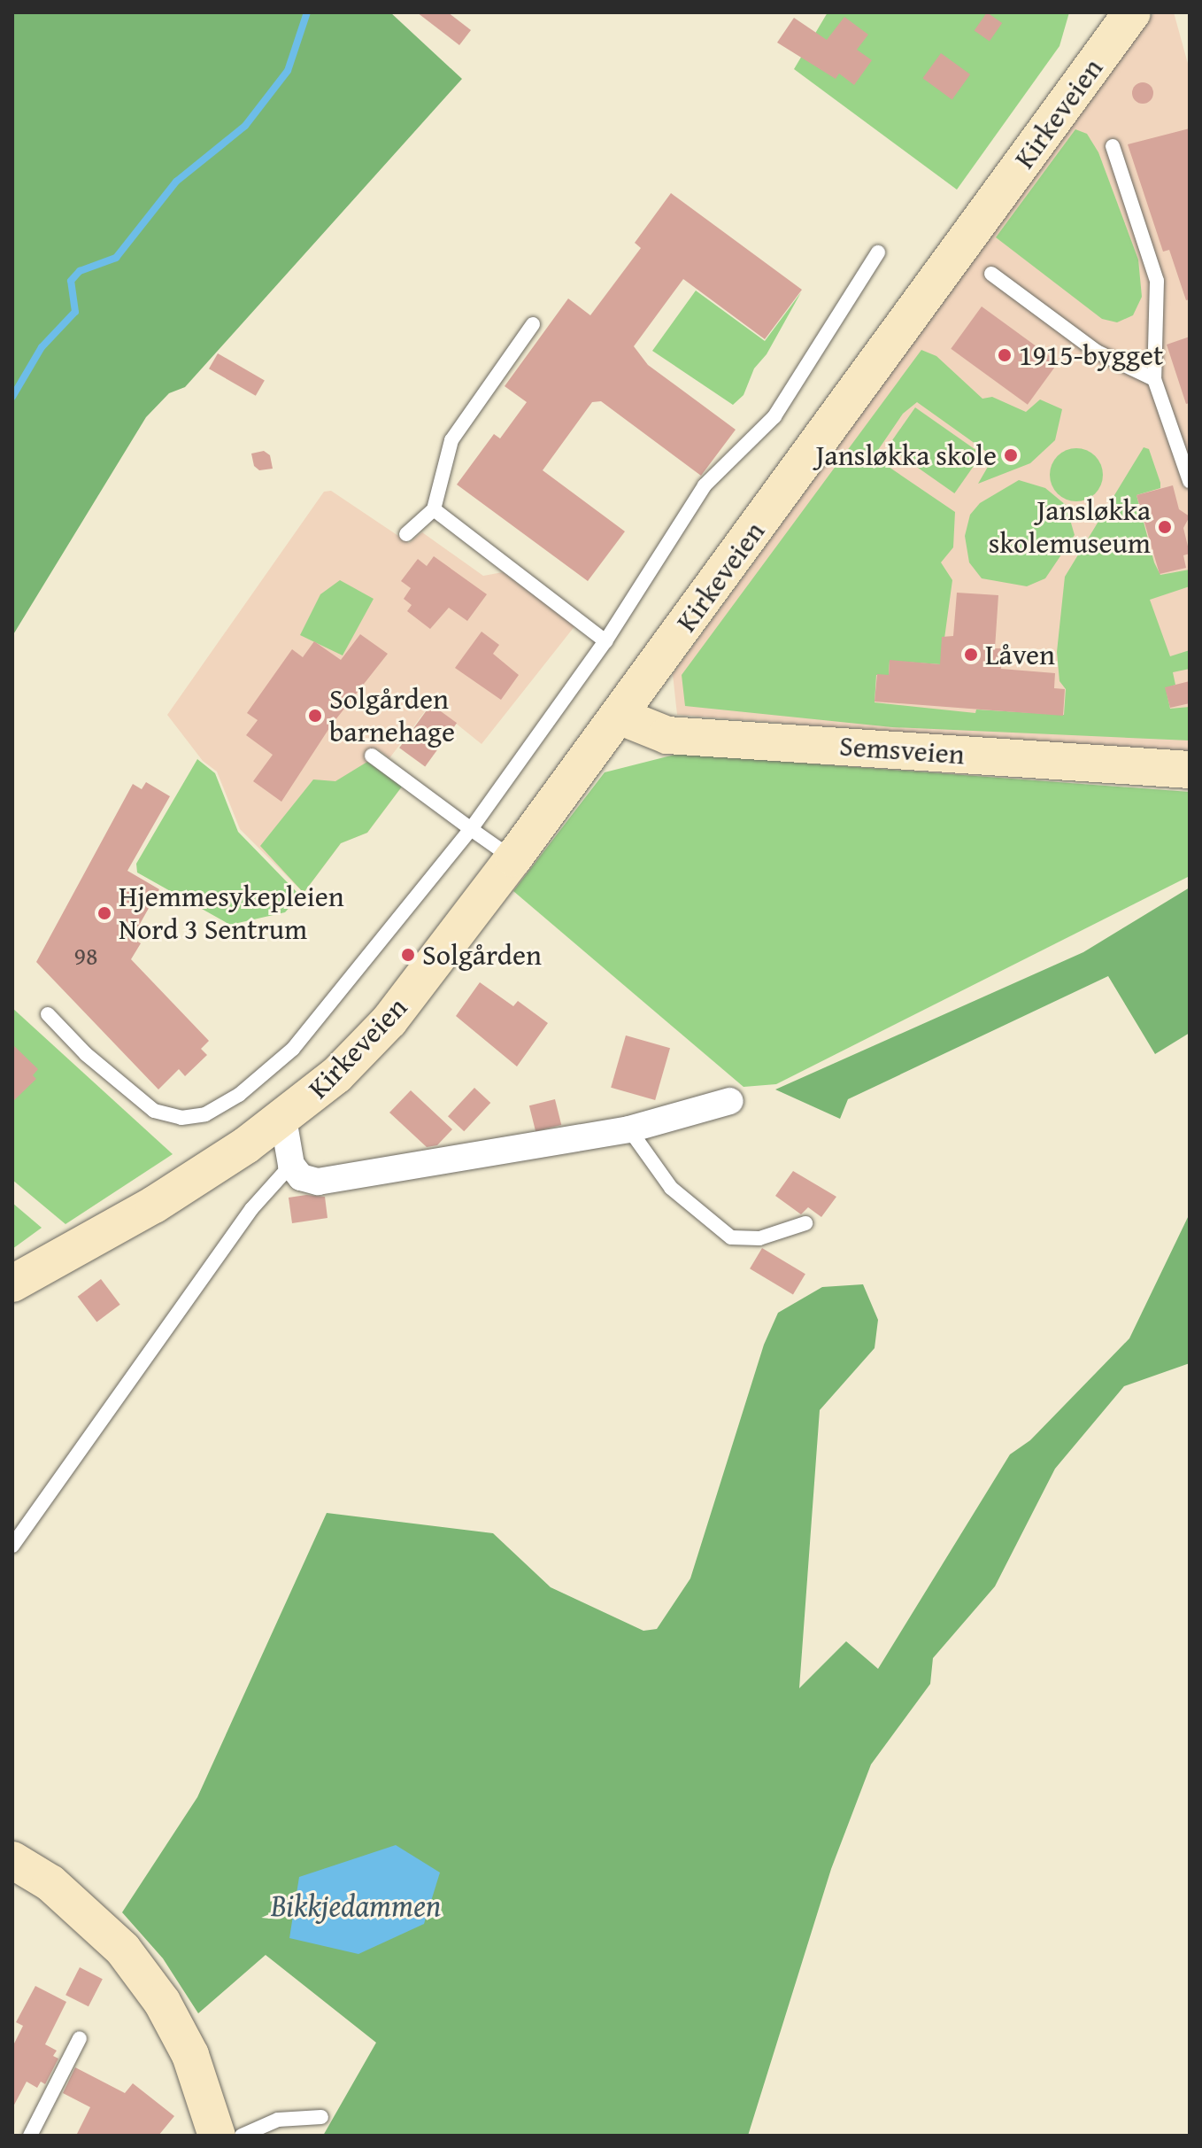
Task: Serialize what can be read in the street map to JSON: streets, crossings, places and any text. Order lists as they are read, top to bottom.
{
  "streets": {
    "main road": ["Kirkeveien", "Semsveien"]
  },
  "crossings": [
    ["Kirkeveien", "Semsveien"]
  ],
  "water": ["Bikkjedammen"],
  "places": [
    "1915-bygget",
    "Jansløkka skole",
    "Jansløkka skolemuseum",
    "Låven",
    "Solgården barnehage",
    "Hjemmesykepleien Nord 3 Sentrum",
    "Solgården"
  ],
  "house_numbers": ["98"]
}
